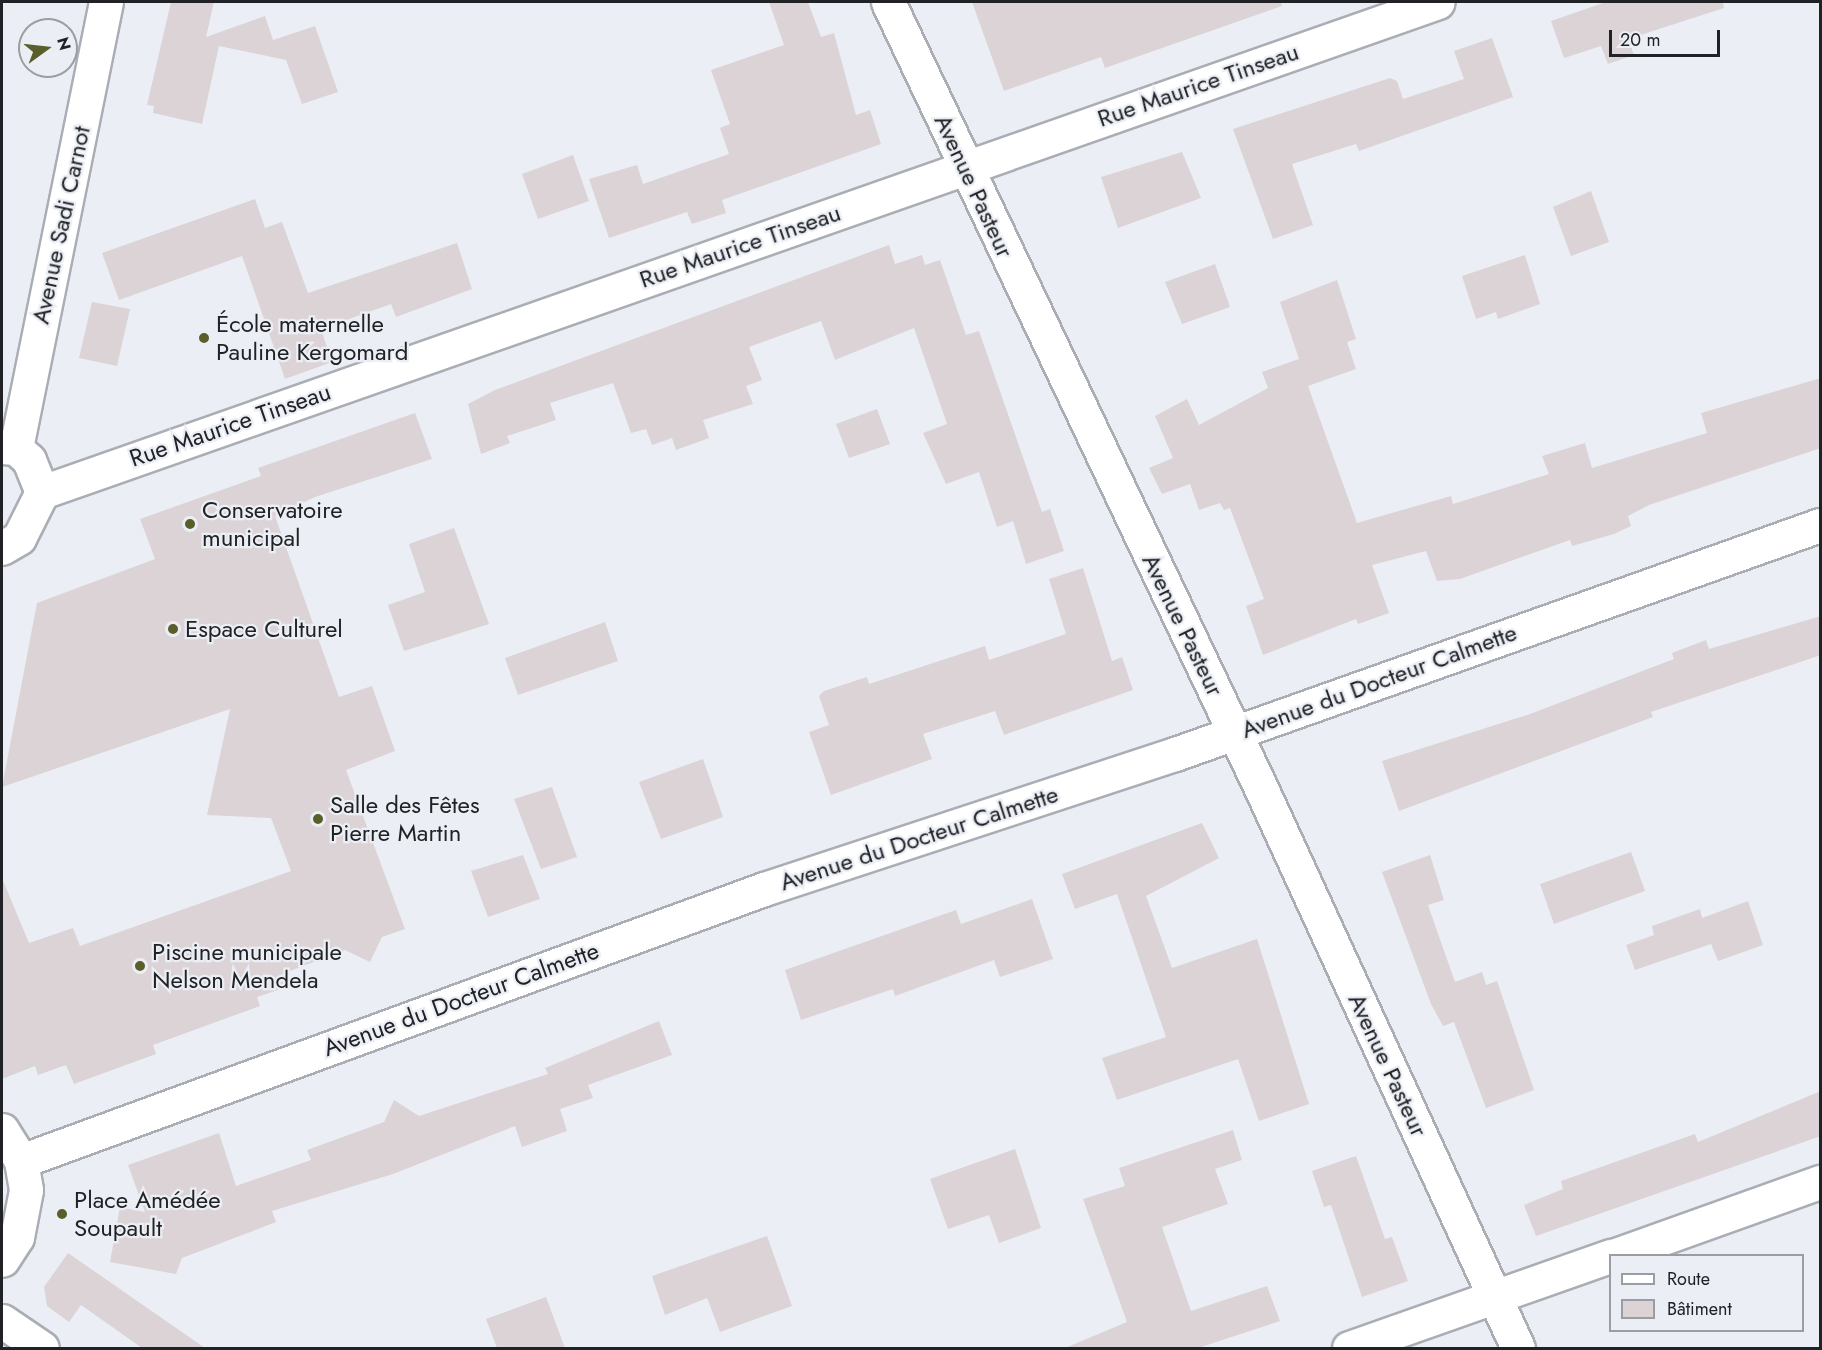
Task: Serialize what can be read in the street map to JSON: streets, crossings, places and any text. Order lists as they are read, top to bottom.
{
  "streets": {
    "street": [
      "Rue Maurice Tinseau",
      "Avenue Pasteur",
      "Avenue Sadi Carnot",
      "Avenue du Docteur Calmette"
    ]
  },
  "crossings": [
    ["Rue Maurice Tinseau", "Avenue Pasteur"],
    ["Avenue Pasteur", "Avenue du Docteur Calmette"]
  ],
  "places": [
    "École maternelle Pauline Kergomard",
    "Conservatoire municipal",
    "Espace Culturel",
    "Salle des Fêtes Pierre Martin",
    "Piscine municipale Nelson Mendela",
    "Place Amédée Soupault"
  ],
  "legend": ["Route", "Bâtiment"],
  "scale_bar": "20 m",
  "north": "right"
}
